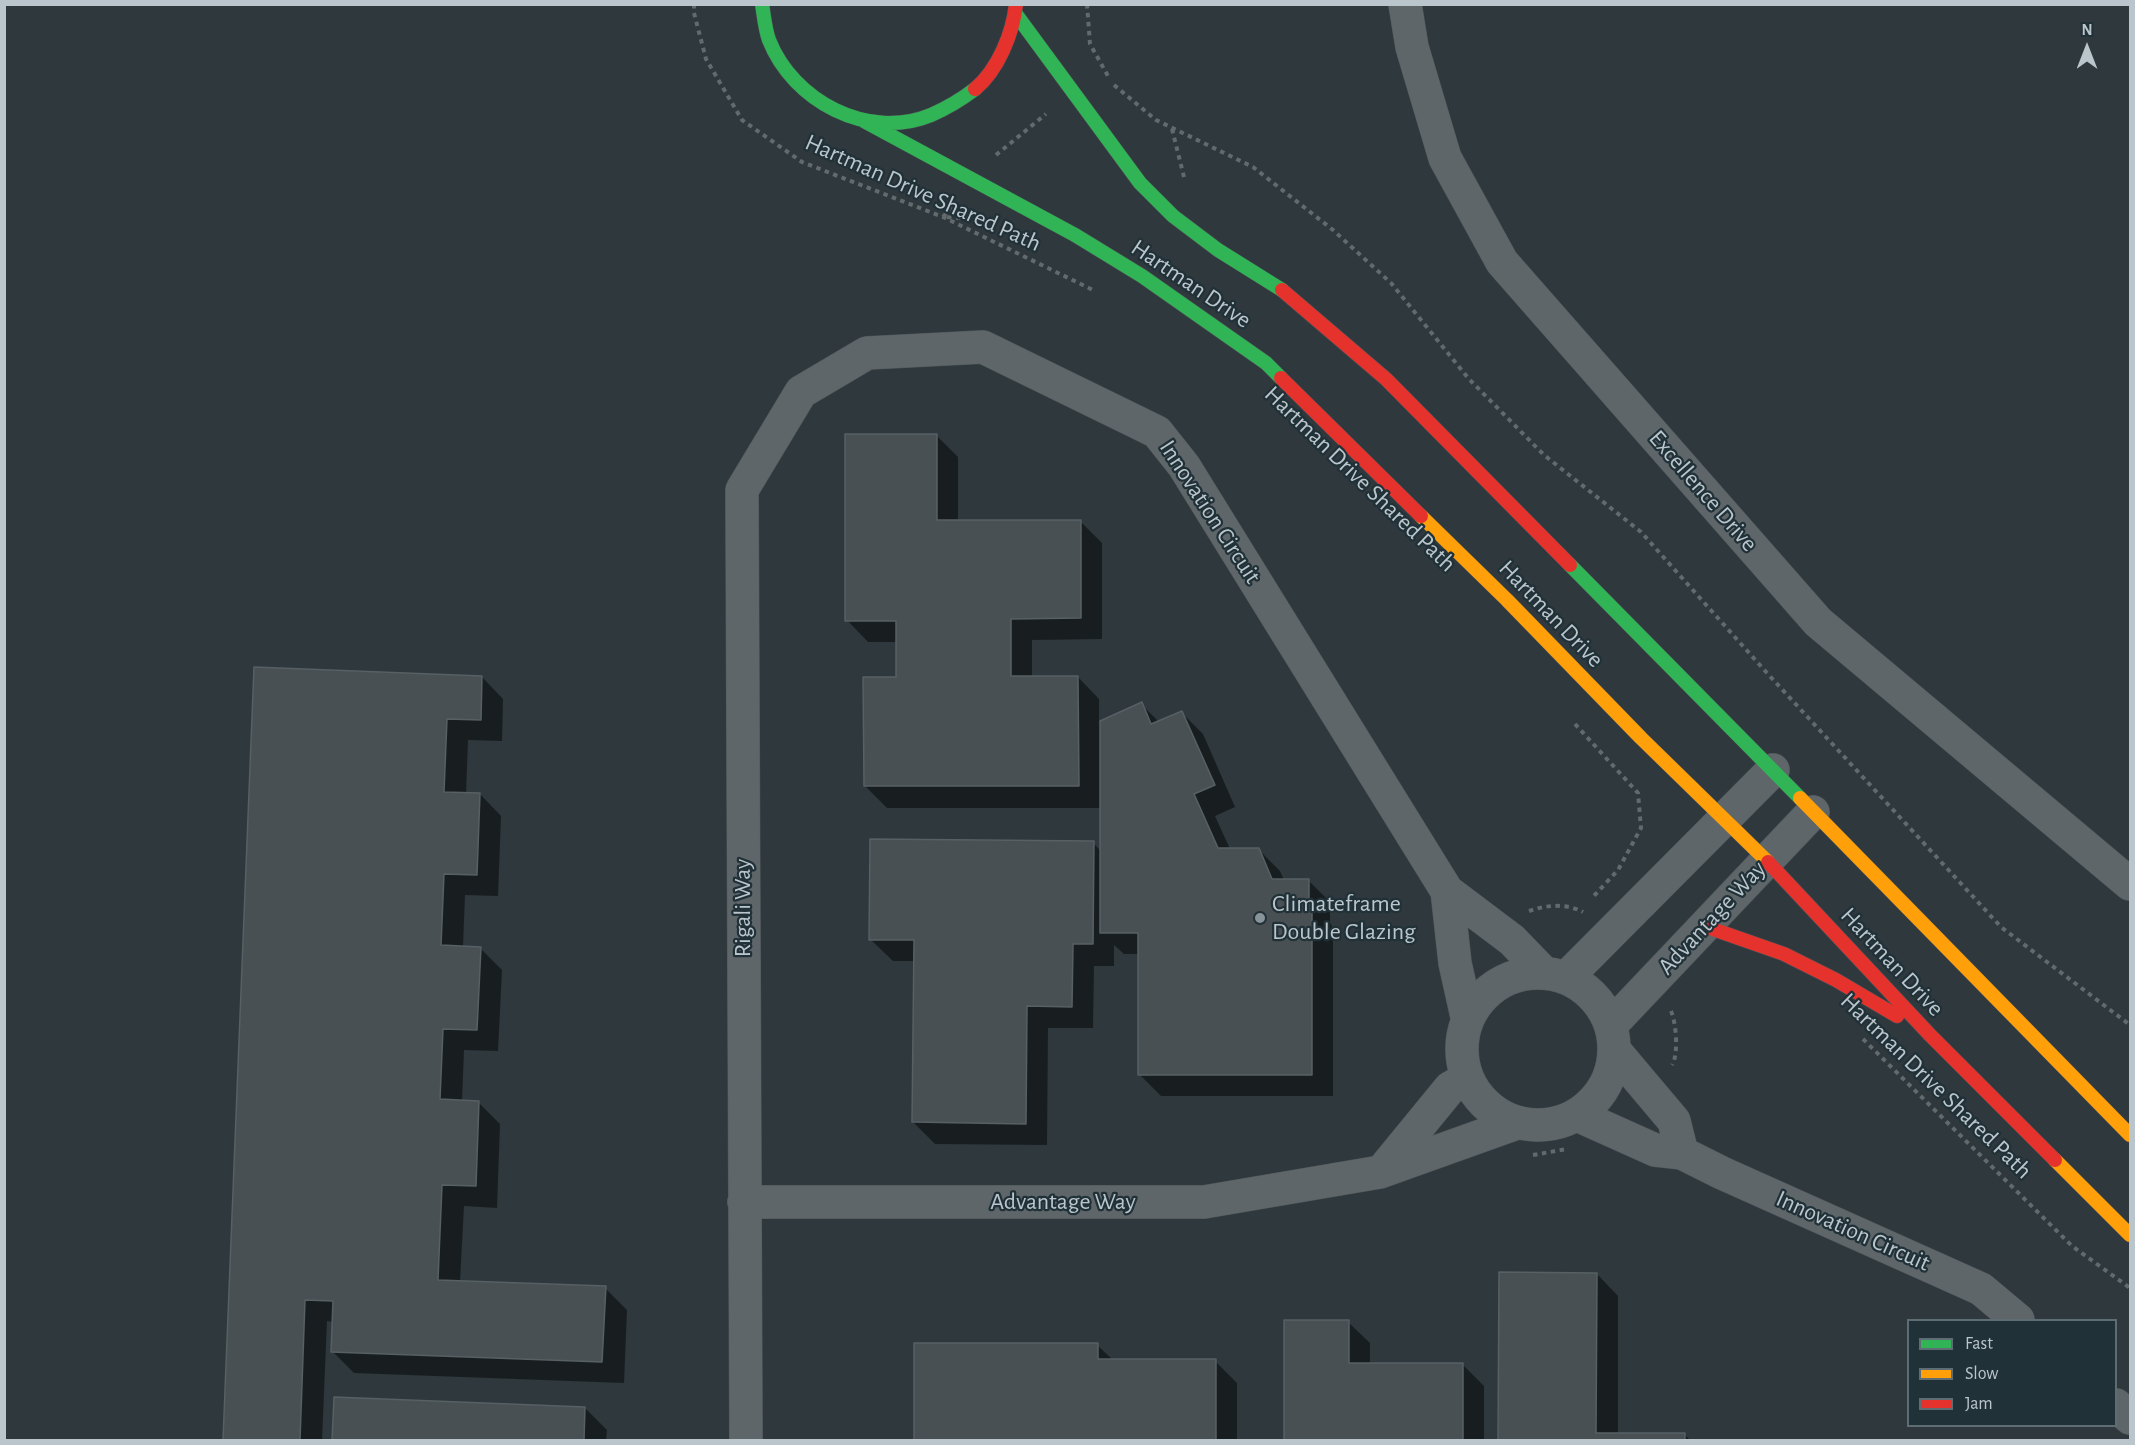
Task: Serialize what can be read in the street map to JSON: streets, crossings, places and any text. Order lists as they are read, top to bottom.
{
  "streets": {
    "main road": ["Hartman Drive"],
    "street": [
      "Excellence Drive",
      "Innovation Circuit",
      "Rigali Way",
      "Advantage Way"
    ],
    "path": ["Hartman Drive Shared Path"]
  },
  "crossings": [
    ["Hartman Drive", "Advantage Way"],
    ["Innovation Circuit", "Rigali Way"],
    ["Innovation Circuit", "Advantage Way"],
    ["Rigali Way", "Advantage Way"]
  ],
  "places": ["Climateframe Double Glazing"],
  "legend": ["Fast", "Slow", "Jam"],
  "north": "top"
}
